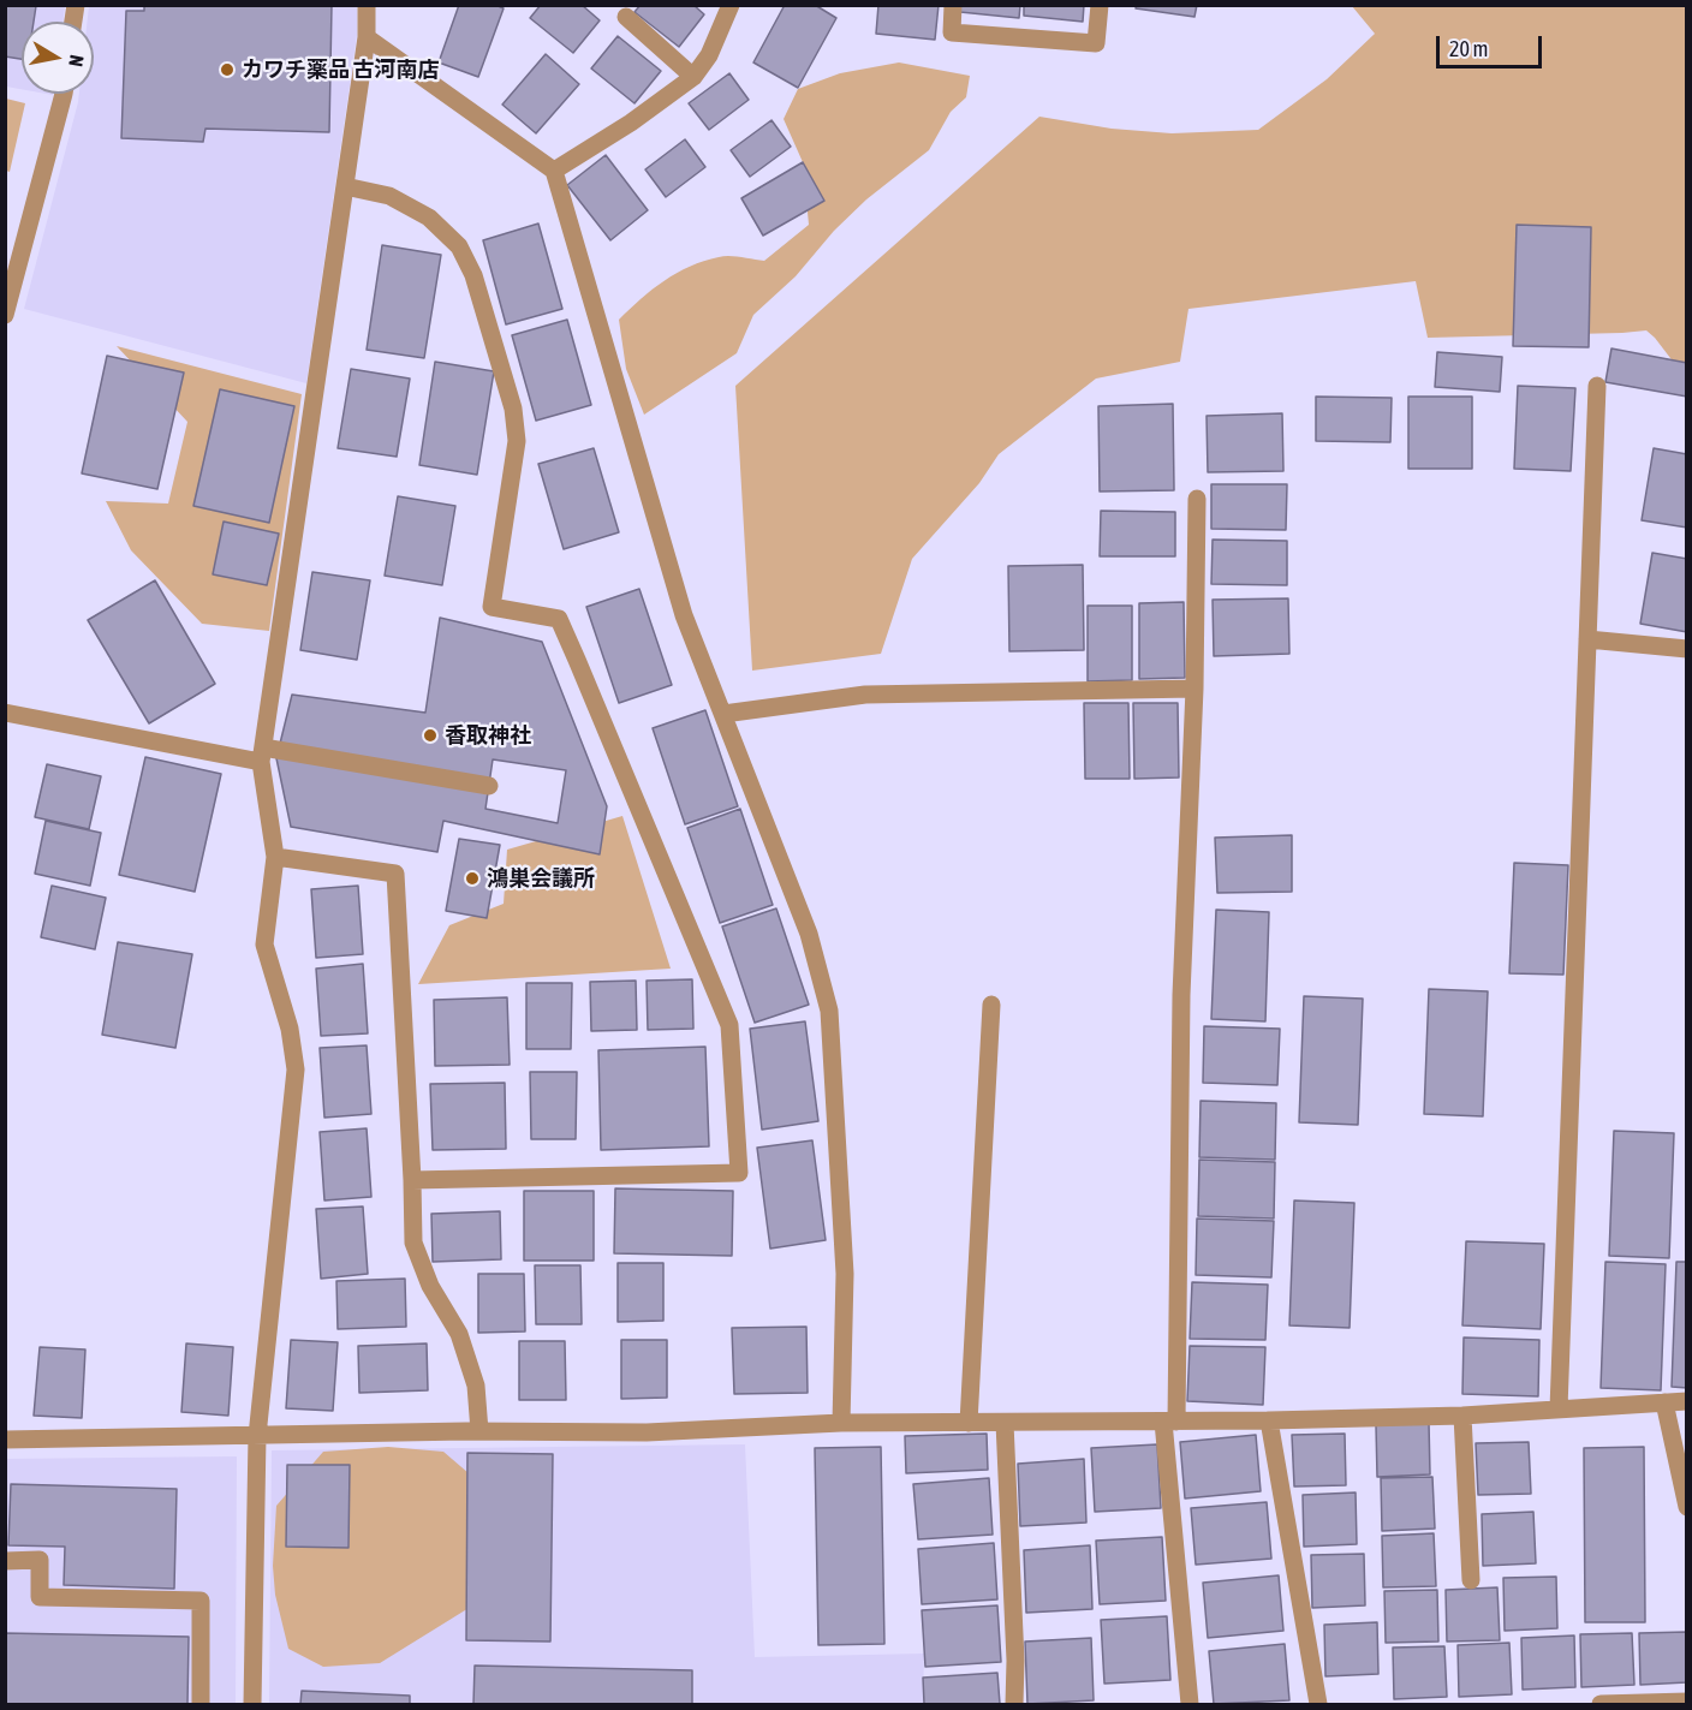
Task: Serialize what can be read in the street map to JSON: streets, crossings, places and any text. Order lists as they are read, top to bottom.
{
  "places": ["カワチ薬品 古河南店", "香取神社", "鴻巣会議所"],
  "scale_bar": "20 m",
  "north": "right"
}
